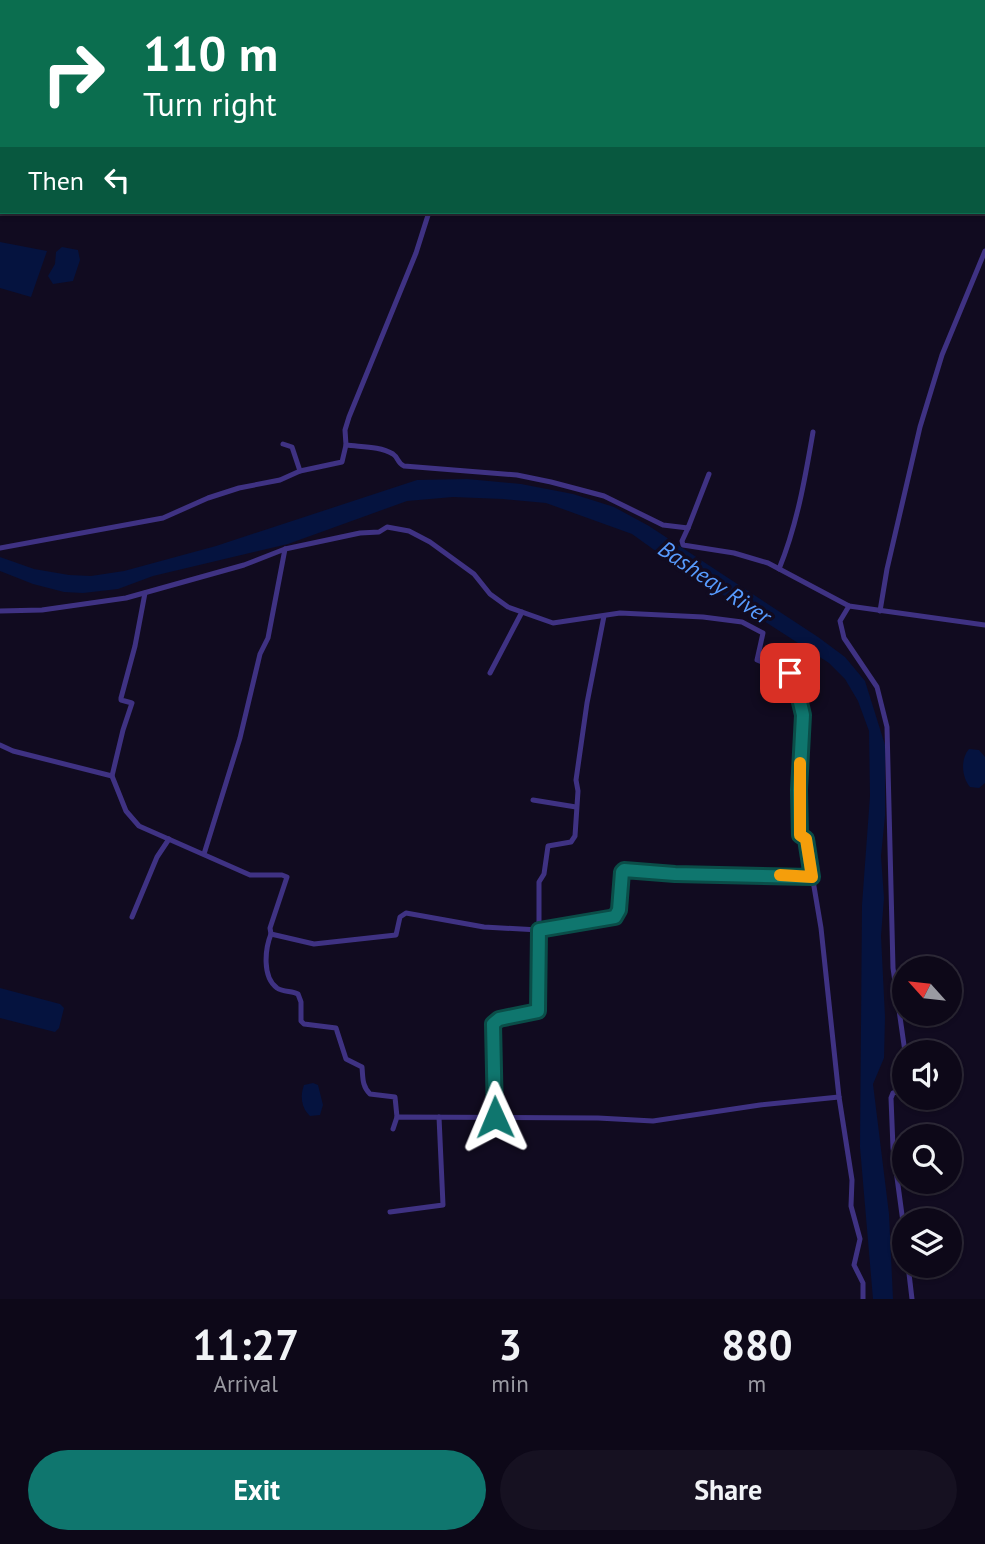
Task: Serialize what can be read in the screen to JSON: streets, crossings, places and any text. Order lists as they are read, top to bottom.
{
  "water": ["Basheay River"],
  "north": "top left",
  "page": {
    "turn": ["110 m", "Turn right"],
    "then": "Then",
    "eta": [
      "11:27",
      "Arrival",
      "3",
      "min",
      "880",
      "m"
    ],
    "buttons": ["Exit", "Share"]
  }
}
